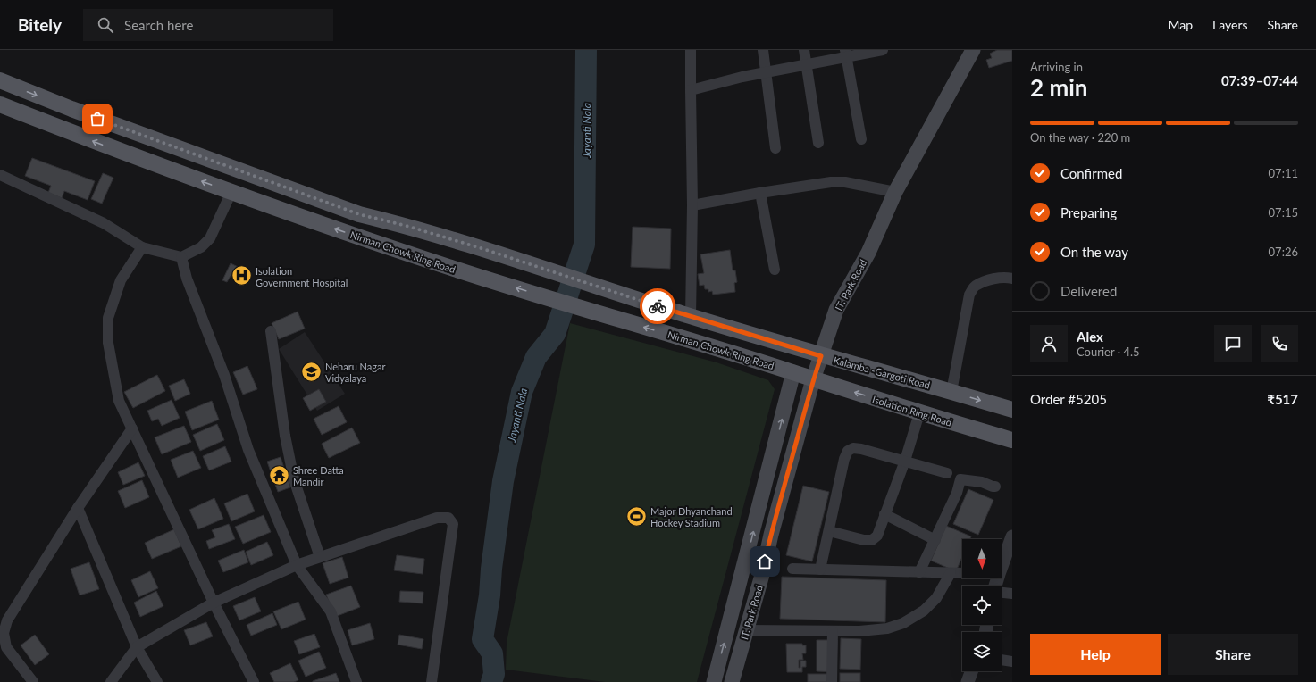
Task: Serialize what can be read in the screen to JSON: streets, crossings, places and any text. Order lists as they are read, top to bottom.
{
  "streets": {
    "main road": [
      "Nirman Chowk Ring Road",
      "IT. Park Road",
      "Kalamba -Gargoti Road",
      "Isolation Ring Road"
    ]
  },
  "crossings": [
    ["Nirman Chowk Ring Road", "IT. Park Road"],
    ["Nirman Chowk Ring Road", "Isolation Ring Road"],
    ["IT. Park Road", "Kalamba -Gargoti Road"],
    ["IT. Park Road", "Isolation Ring Road"]
  ],
  "one_way": ["Nirman Chowk Ring Road", "Kalamba -Gargoti Road", "Isolation Ring Road"],
  "water": ["Jayanti Nala"],
  "places": {
    "hospital": ["Isolation Government Hospital"],
    "school or university": ["Neharu Nagar Vidyalaya"],
    "temple": ["Shree Datta Mandir"],
    "sports": ["Major Dhyanchand Hockey Stadium"]
  },
  "north": "bottom",
  "page": {
    "header": "Bitely",
    "search": "Search here",
    "nav": ["Map", "Layers", "Share"],
    "heading": ["2 min", "Arriving in", "07:39–07:44"],
    "panel": [
      "Alex",
      "Courier · 4.5",
      "Order #5205",
      "₹517"
    ],
    "bar": "On the way · 220 m",
    "list": [
      ["Confirmed", "07:11"],
      ["Preparing", "07:15"],
      ["On the way", "07:26"],
      "Delivered"
    ],
    "buttons": ["Help", "Share"]
  }
}
